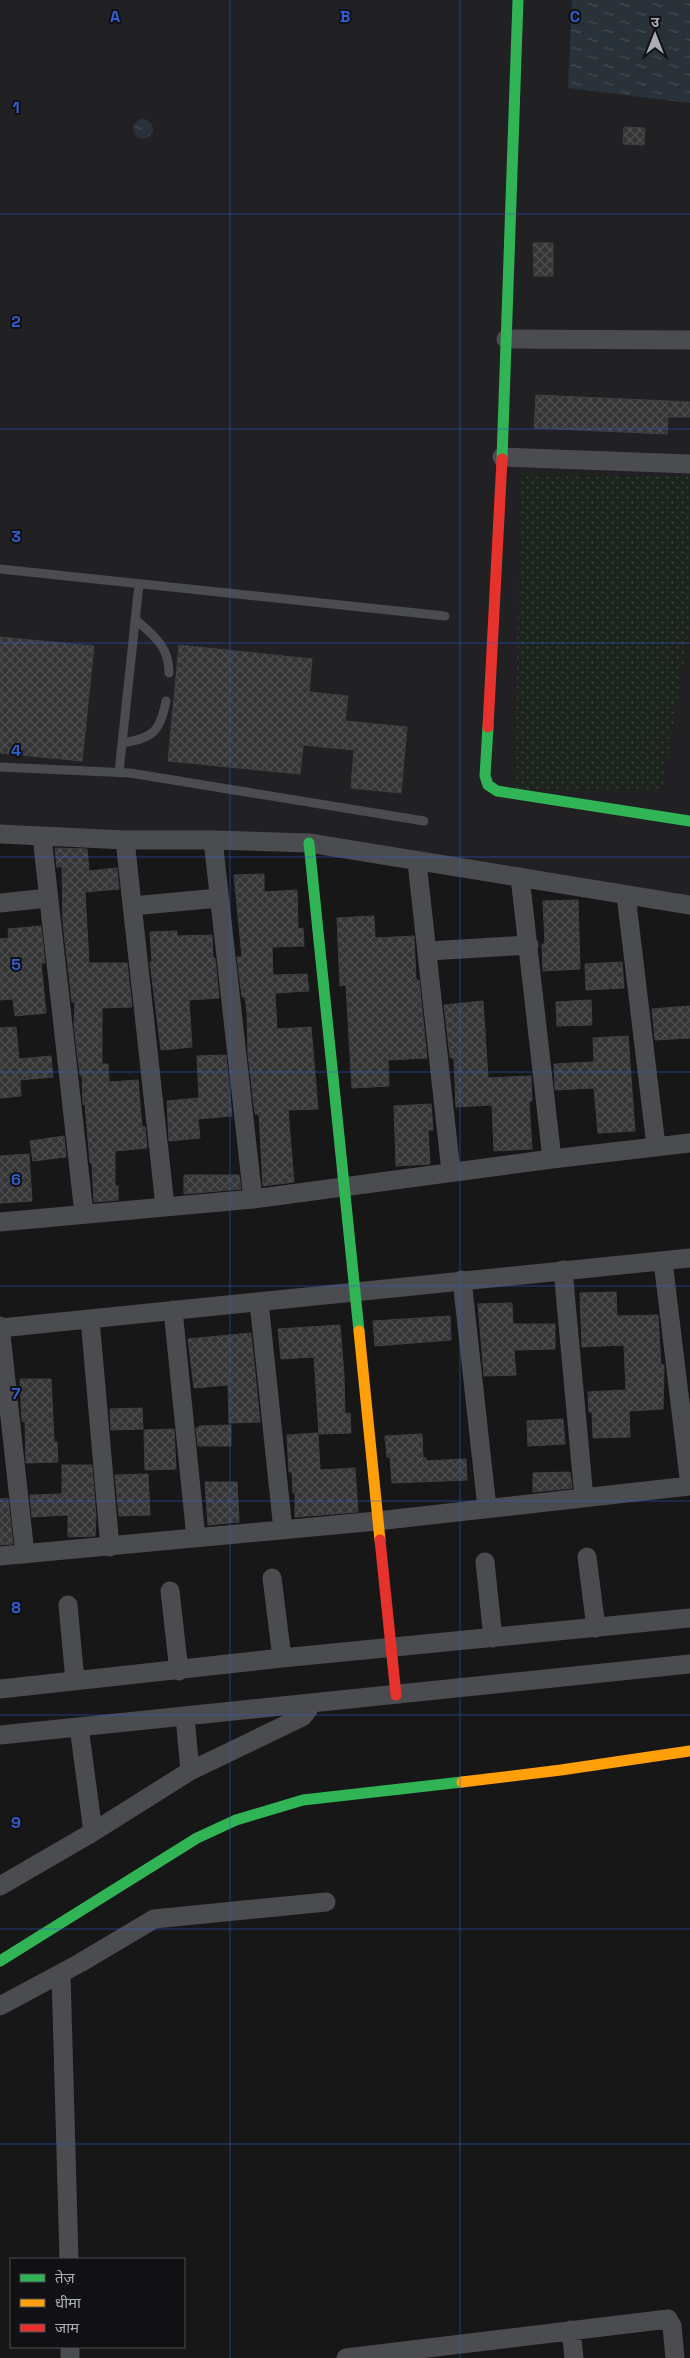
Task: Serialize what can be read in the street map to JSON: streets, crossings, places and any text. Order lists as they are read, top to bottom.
{
  "legend": ["तेज़", "धीमा", "जाम"],
  "north": "top",
  "grid": {
    "columns": ["A", "B", "C"],
    "rows": [
      "1",
      "2",
      "3",
      "4",
      "5",
      "6",
      "7",
      "8",
      "9"
    ]
  }
}
